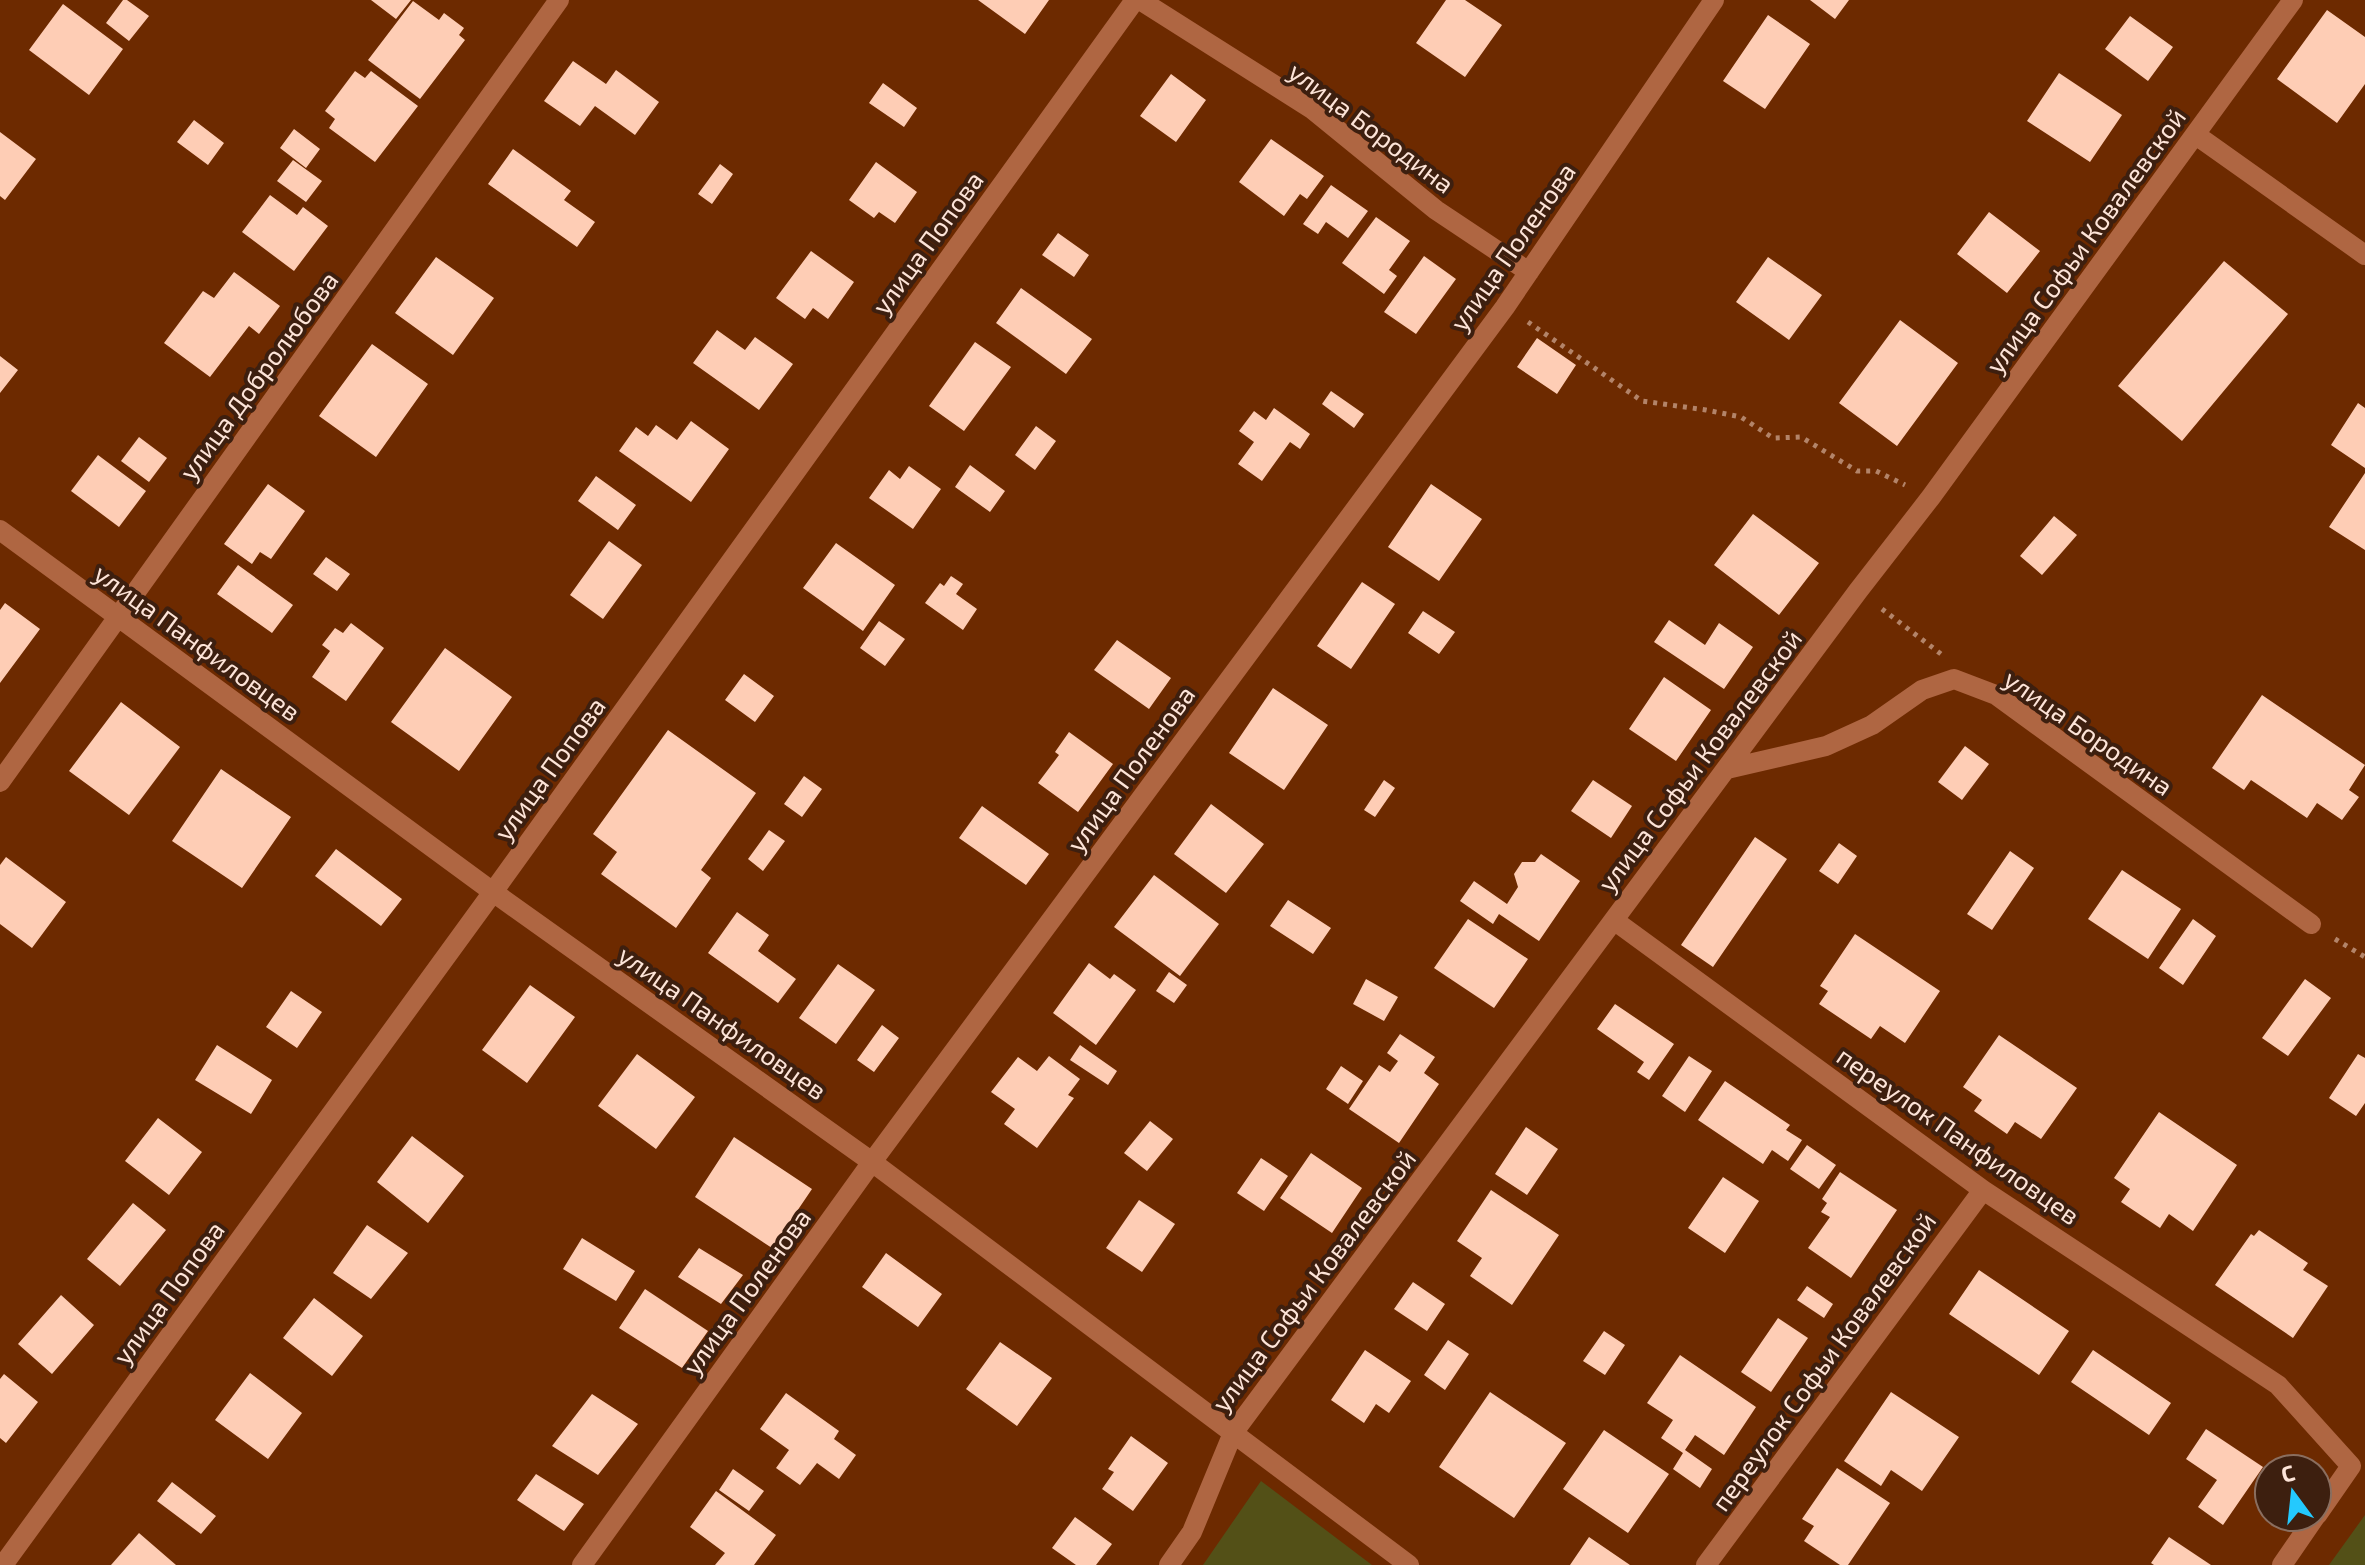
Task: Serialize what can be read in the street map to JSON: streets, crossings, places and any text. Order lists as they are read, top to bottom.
{
  "streets": {
    "street": [
      "улица Бородина",
      "улица Софьи Ковалевской",
      "улица Попова",
      "улица Поленова",
      "улица Добролюбова",
      "улица Панфиловцев",
      "переулок Панфиловцев",
      "переулок Софьи Ковалевской"
    ]
  },
  "crossings": [
    ["улица Бородина", "улица Софьи Ковалевской"],
    ["улица Бородина", "улица Попова"],
    ["улица Бородина", "улица Поленова"],
    ["улица Софьи Ковалевской", "улица Панфиловцев"],
    ["улица Софьи Ковалевской", "переулок Панфиловцев"],
    ["улица Попова", "улица Панфиловцев"],
    ["улица Поленова", "улица Панфиловцев"],
    ["улица Добролюбова", "улица Панфиловцев"],
    ["переулок Панфиловцев", "переулок Софьи Ковалевской"]
  ],
  "north": "top"
}
